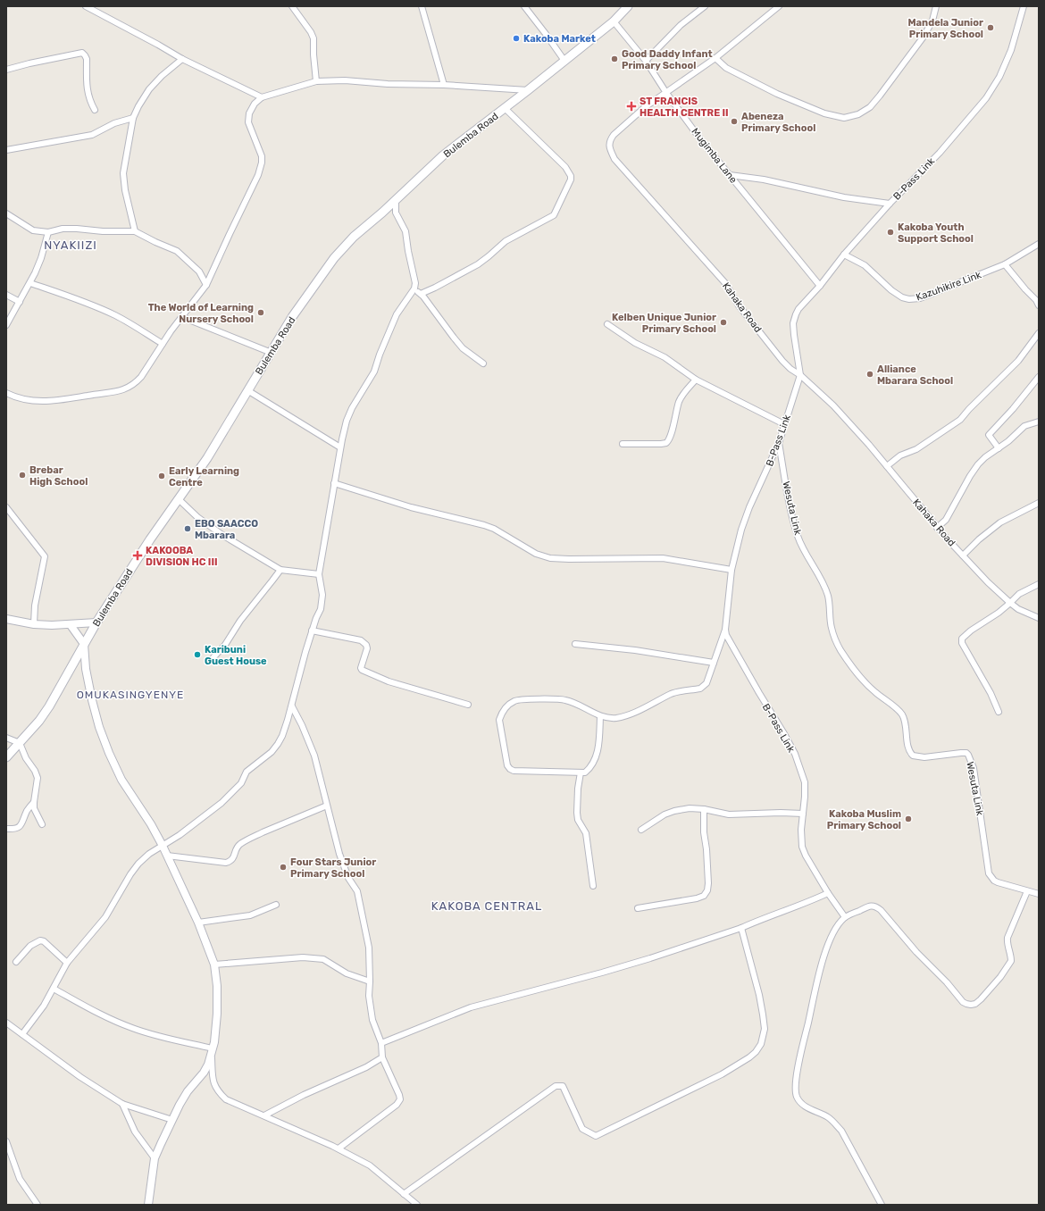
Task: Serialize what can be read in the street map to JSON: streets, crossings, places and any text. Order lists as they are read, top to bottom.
{
  "streets": {
    "main road": ["Bulemba Road"],
    "street": [
      "Mugimba Lane",
      "B-Pass Link",
      "Kazuhikire Link",
      "Kahaka Road",
      "Wesuta Link"
    ]
  },
  "crossings": [
    ["Bulemba Road", "Mugimba Lane"],
    ["Mugimba Lane", "B-Pass Link"],
    ["Mugimba Lane", "Kahaka Road"],
    ["B-Pass Link", "Kazuhikire Link"],
    ["B-Pass Link", "Kahaka Road"],
    ["B-Pass Link", "Wesuta Link"]
  ],
  "districts": ["NYAKIIZI", "OMUKASINGYENYE", "KAKOBA CENTRAL"],
  "places": {
    "other": [
      "Mandela Junior Primary School",
      "Kakoba Market",
      "Good Daddy Infant Primary School",
      "Abeneza Primary School",
      "Kakoba Youth Support School",
      "The World of Learning Nursery School",
      "Kelben Unique Junior Primary School",
      "Alliance Mbarara School",
      "Brebar High School",
      "Early Learning Centre",
      "EBO SAACCO Mbarara",
      "Karibuni Guest House",
      "Kakoba Muslim Primary School",
      "Four Stars Junior Primary School"
    ],
    "health": ["ST FRANCIS HEALTH CENTRE II", "KAKOOBA DIVISION HC III"]
  }
}
